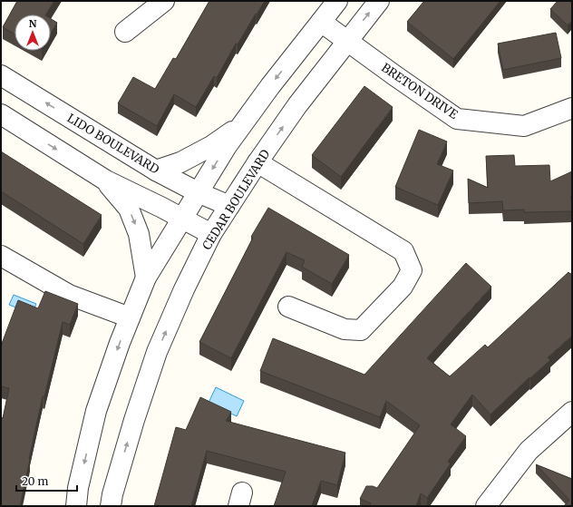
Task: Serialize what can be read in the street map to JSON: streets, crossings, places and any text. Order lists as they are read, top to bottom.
{
  "streets": {
    "street": ["BRETON DRIVE", "LIDO BOULEVARD", "CEDAR BOULEVARD"]
  },
  "crossings": [
    ["BRETON DRIVE", "CEDAR BOULEVARD"],
    ["LIDO BOULEVARD", "CEDAR BOULEVARD"]
  ],
  "scale_bar": "20 m",
  "north": "top"
}
